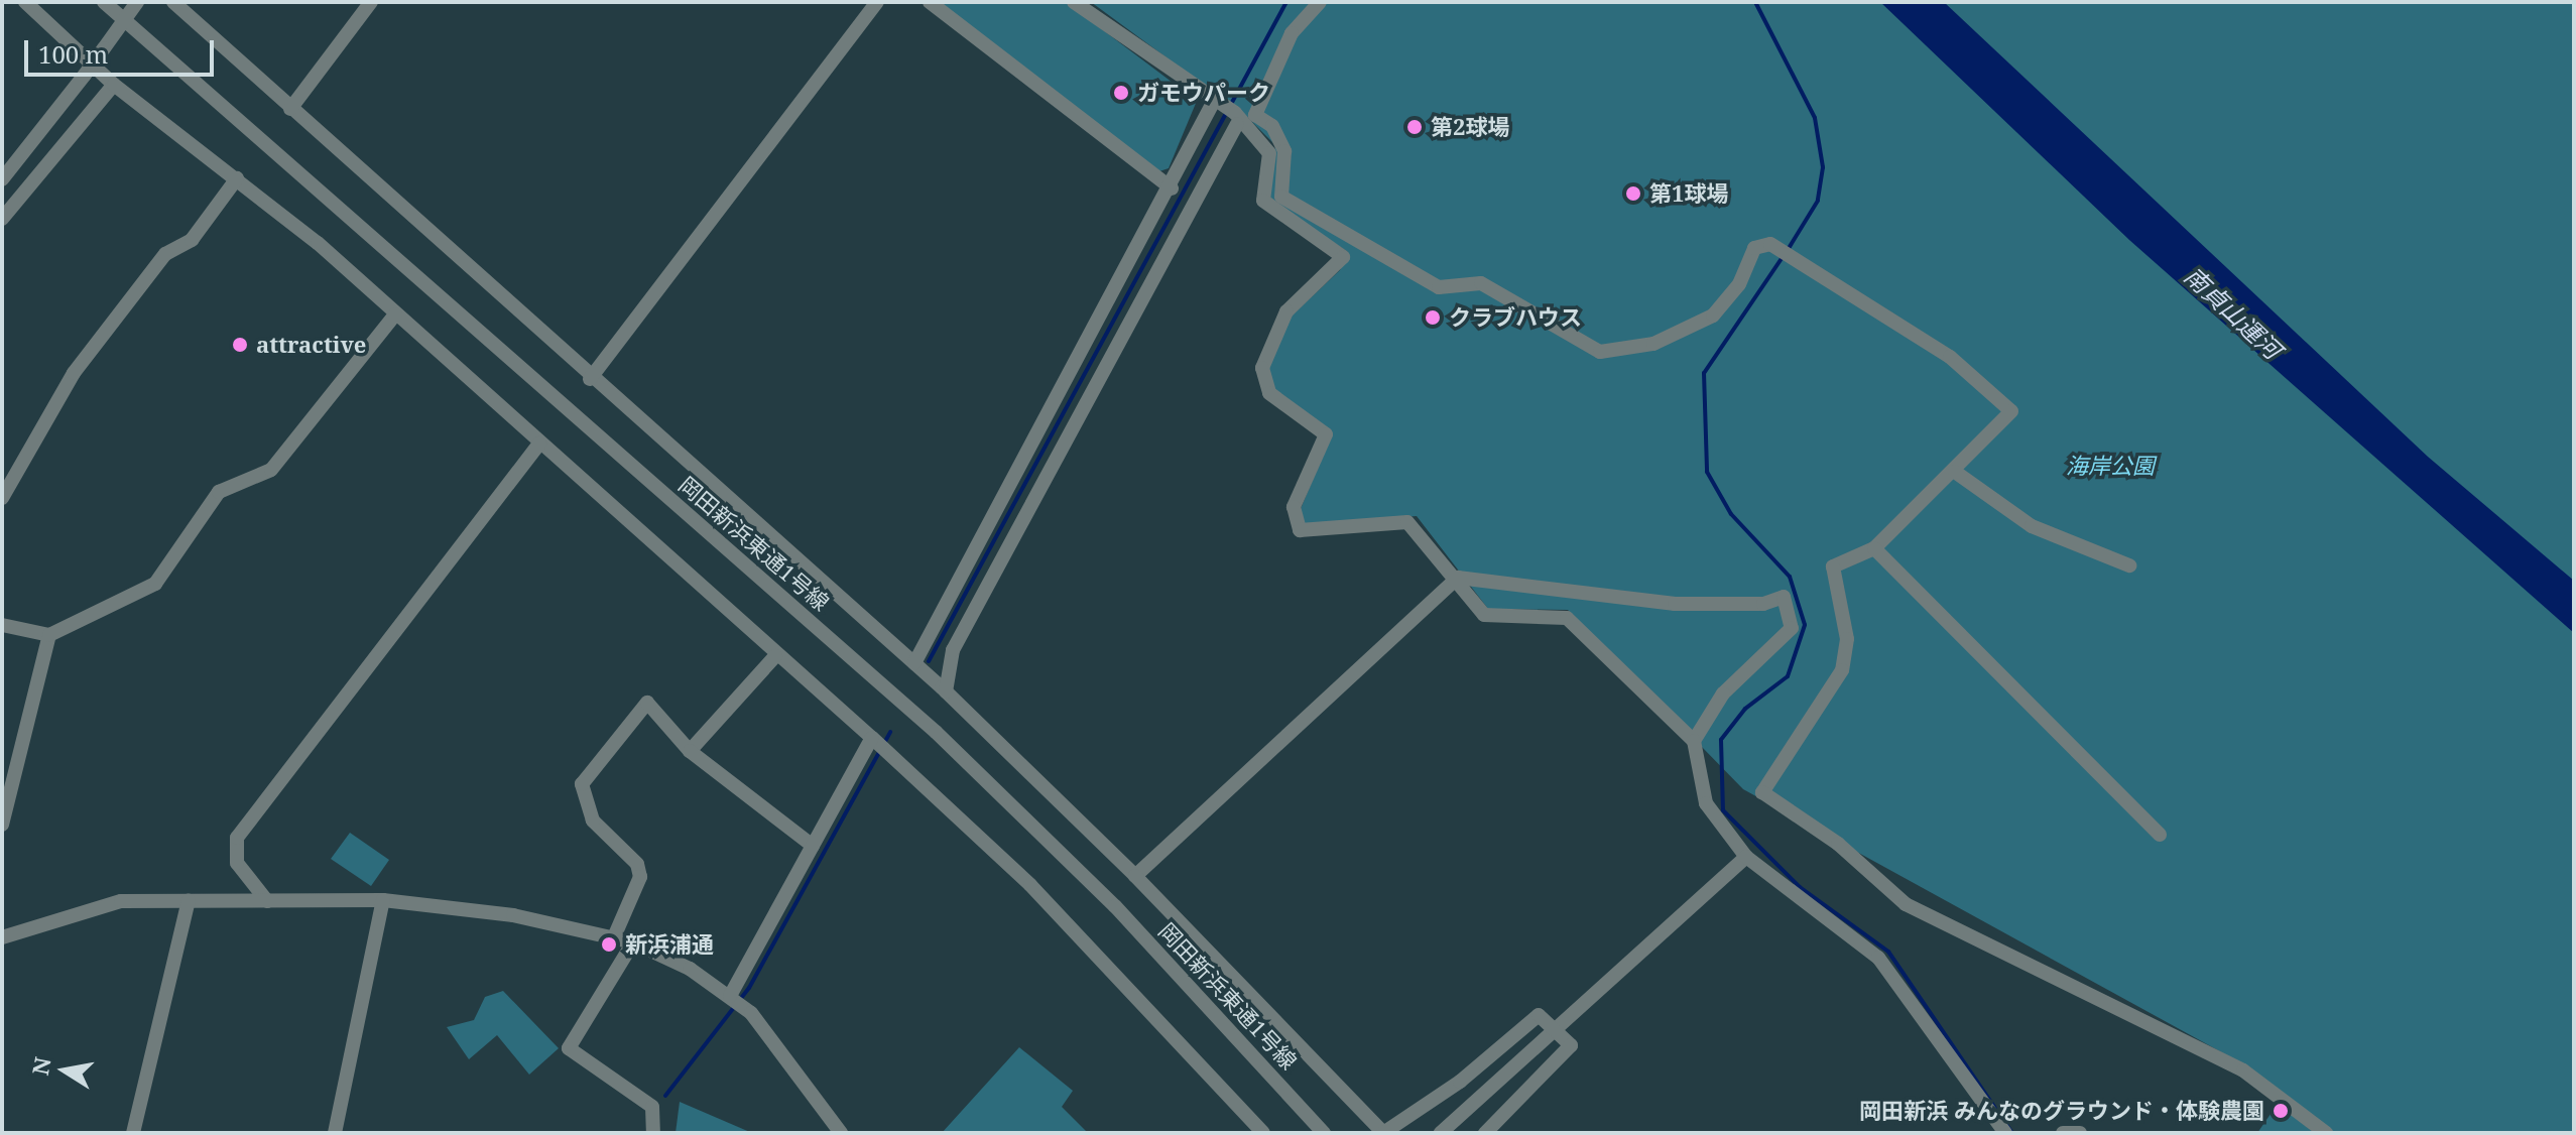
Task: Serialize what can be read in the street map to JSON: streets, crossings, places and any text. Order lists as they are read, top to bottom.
{
  "streets": {
    "street": ["岡田新浜東通1号線"]
  },
  "water": ["南貞山運河"],
  "parks": ["海岸公園"],
  "places": [
    "ガモウパーク",
    "第2球場",
    "第1球場",
    "クラブハウス",
    "attractive",
    "新浜浦通",
    "岡田新浜 みんなのグラウンド・体験農園"
  ],
  "scale_bar": "100 m",
  "north": "left"
}
